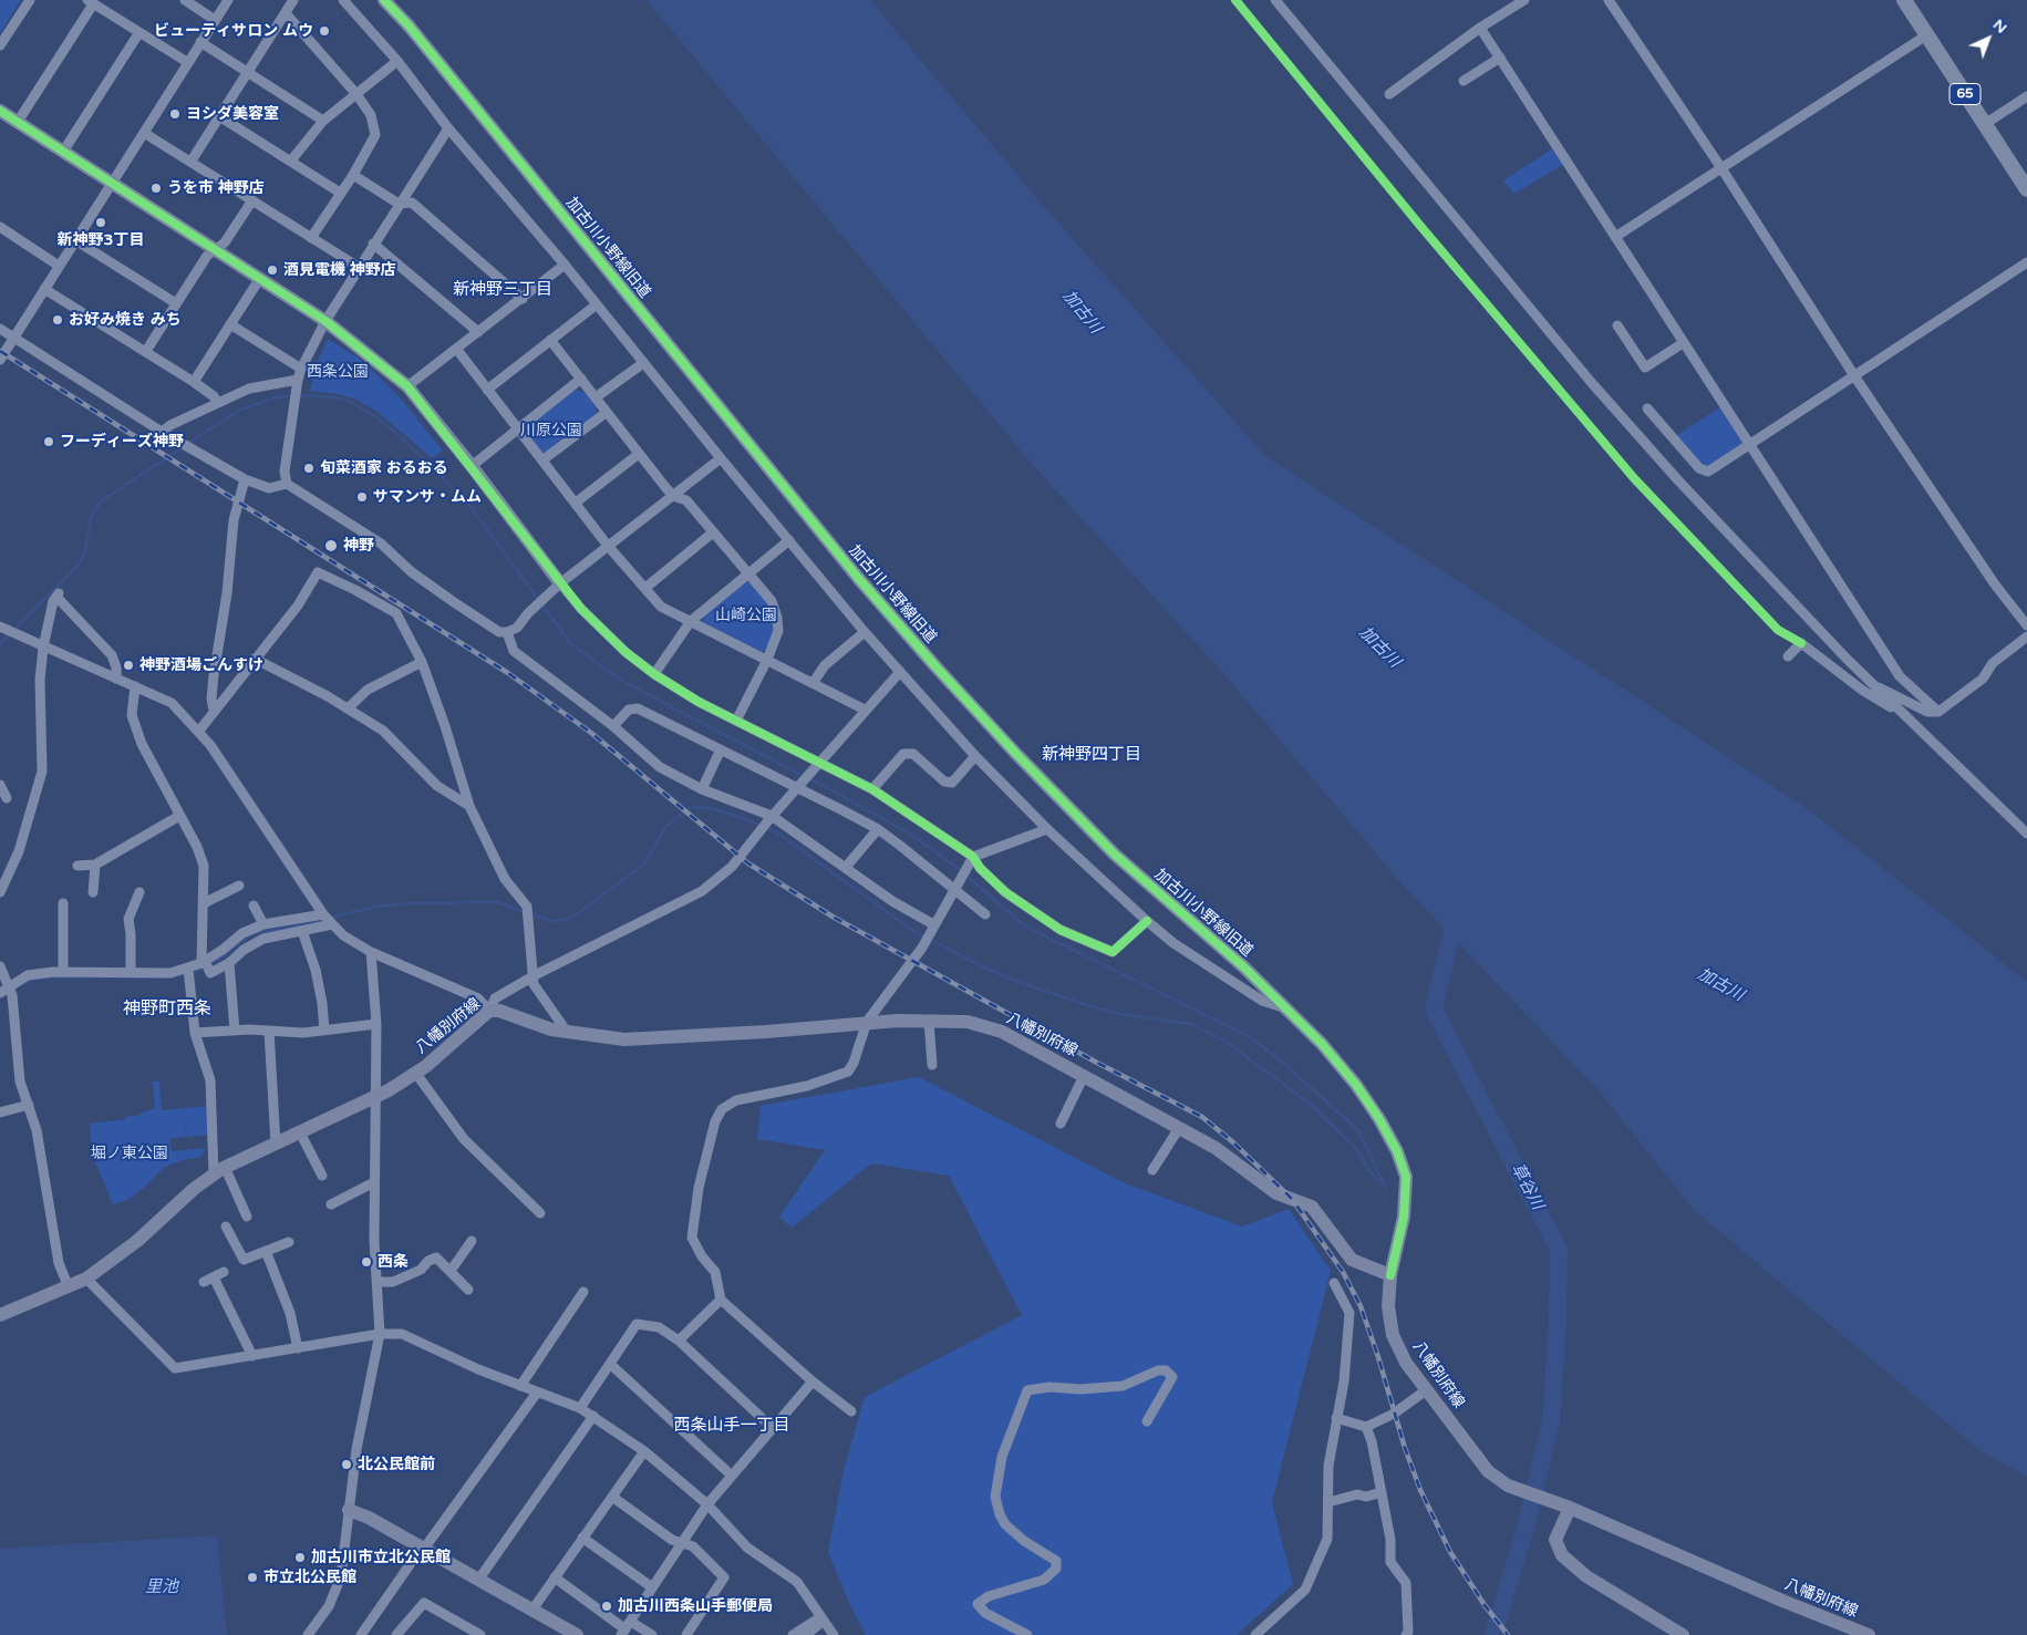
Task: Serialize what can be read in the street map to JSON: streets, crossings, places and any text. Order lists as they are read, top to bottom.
{
  "streets": {
    "main road": ["65"],
    "street": ["加古川小野線旧道", "八幡別府線"]
  },
  "crossings": [
    ["加古川小野線旧道", "八幡別府線"]
  ],
  "districts": [
    "新神野三丁目",
    "新神野四丁目",
    "神野町西条",
    "西条山手一丁目"
  ],
  "water": ["加古川", "草谷川", "里池"],
  "parks": [
    "西条公園",
    "川原公園",
    "山崎公園",
    "堀ノ東公園"
  ],
  "places": [
    "ビューティサロン ムウ",
    "ヨシダ美容室",
    "うを市 神野店",
    "新神野3丁目",
    "酒見電機 神野店",
    "お好み焼き みち",
    "フーディーズ神野",
    "旬菜酒家 おるおる",
    "サマンサ・ムム",
    "神野",
    "神野酒場ごんすけ",
    "西条",
    "北公民館前",
    "加古川市立北公民館",
    "市立北公民館",
    "加古川西条山手郵便局"
  ],
  "north": "top right"
}
